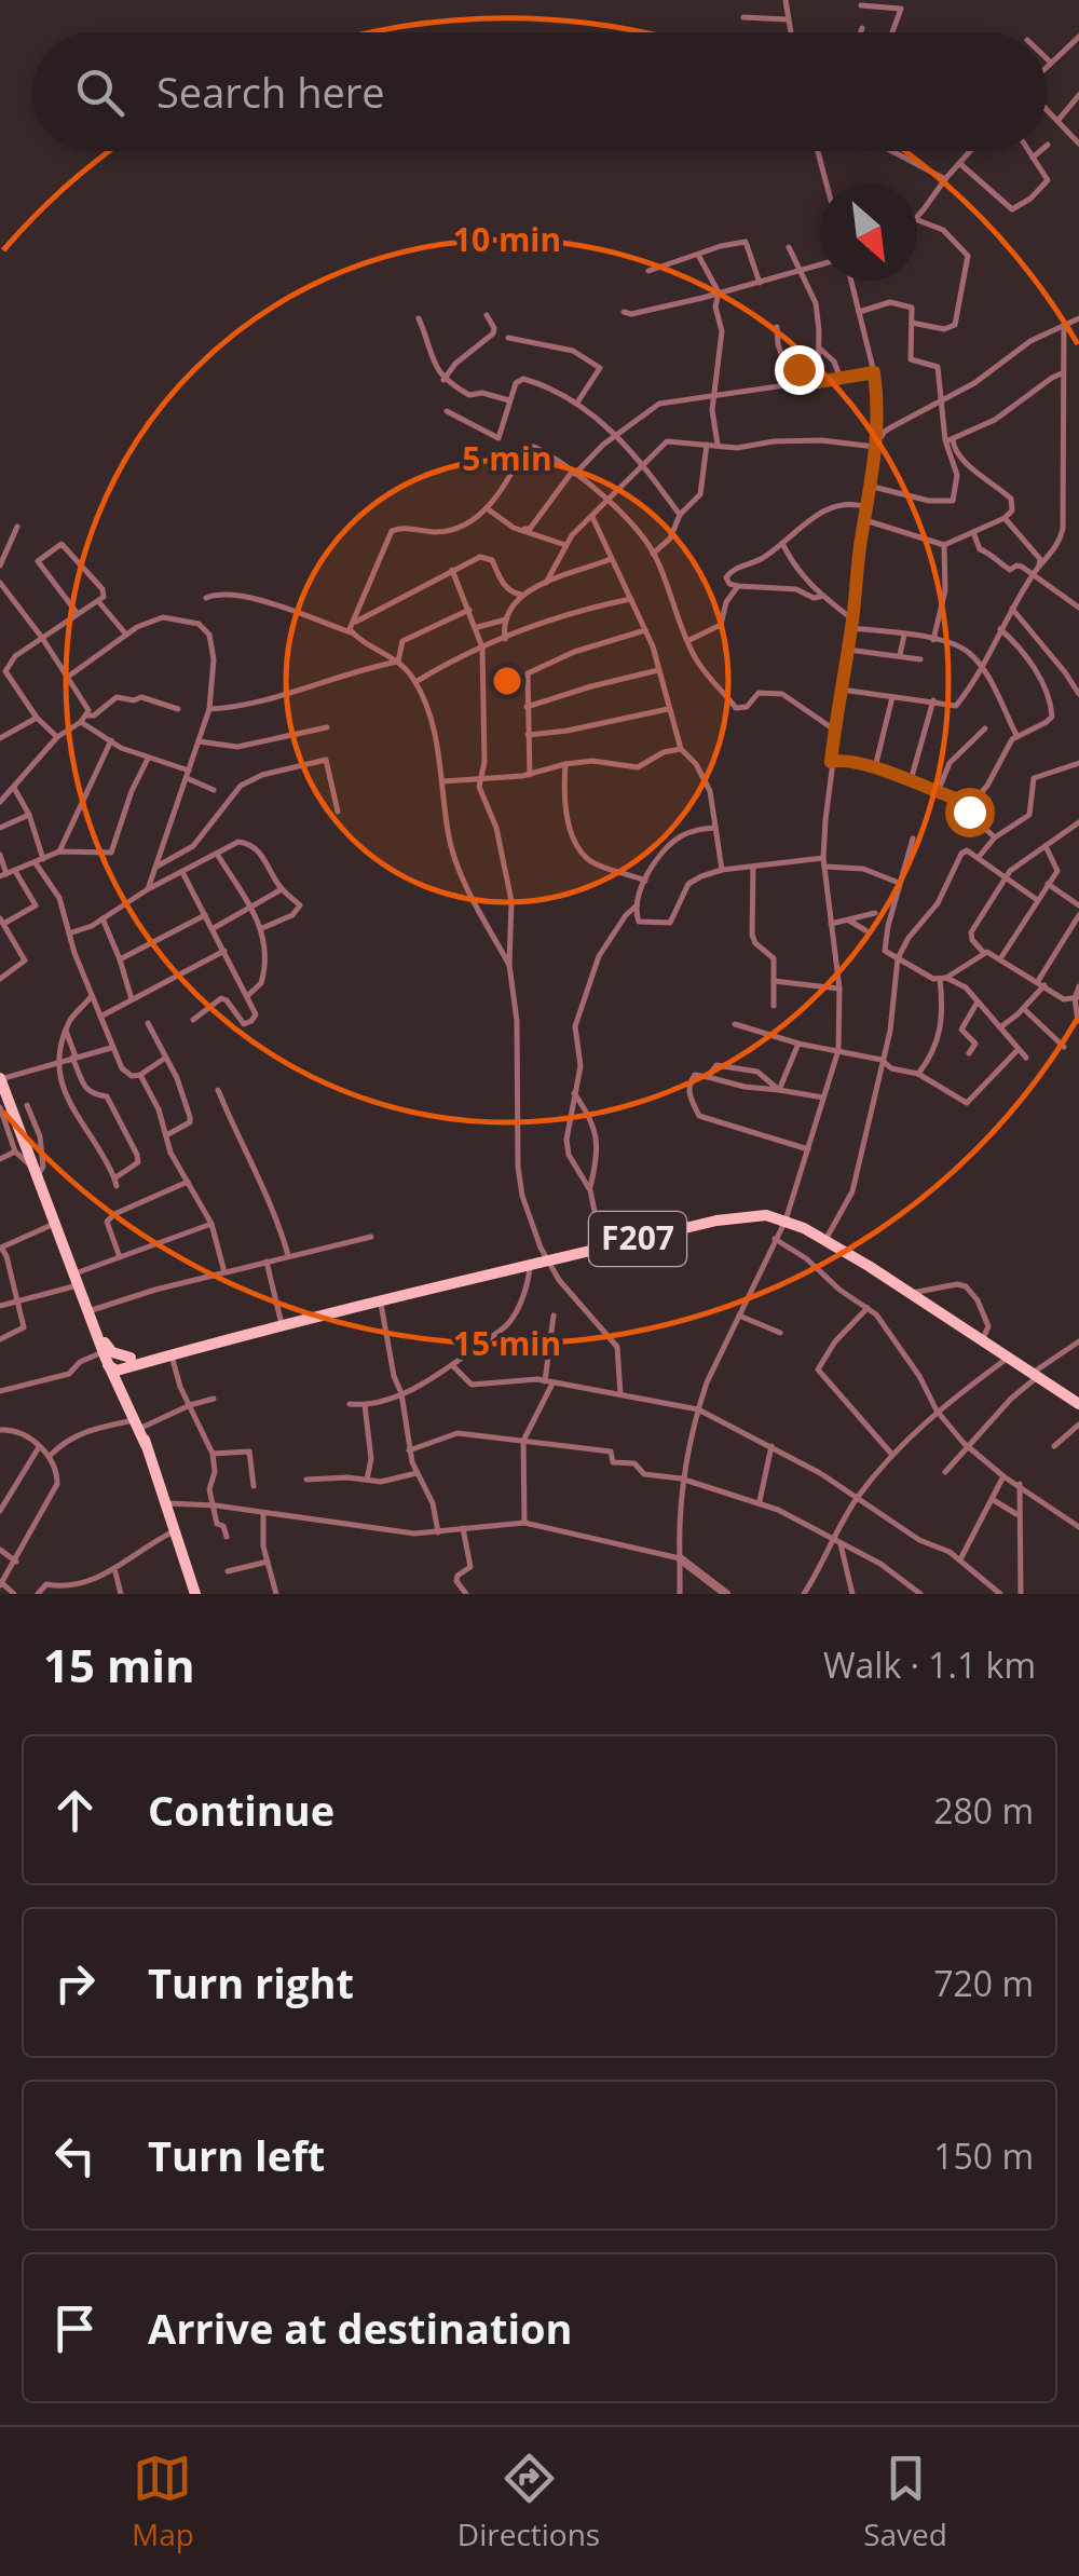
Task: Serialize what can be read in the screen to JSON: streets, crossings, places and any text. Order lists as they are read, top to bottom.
{
  "streets": {
    "main road": ["F207"]
  },
  "north": "bottom right",
  "page": {
    "search": "Search here",
    "heading": ["15 min", "Walk · 1.1 km"],
    "list": [
      ["Continue", "280 m"],
      ["Turn right", "720 m"],
      ["Turn left", "150 m"],
      "Arrive at destination"
    ],
    "nav": ["Map", "Directions", "Saved"]
  },
  "rings": ["10 min", "5 min", "15 min"]
}
